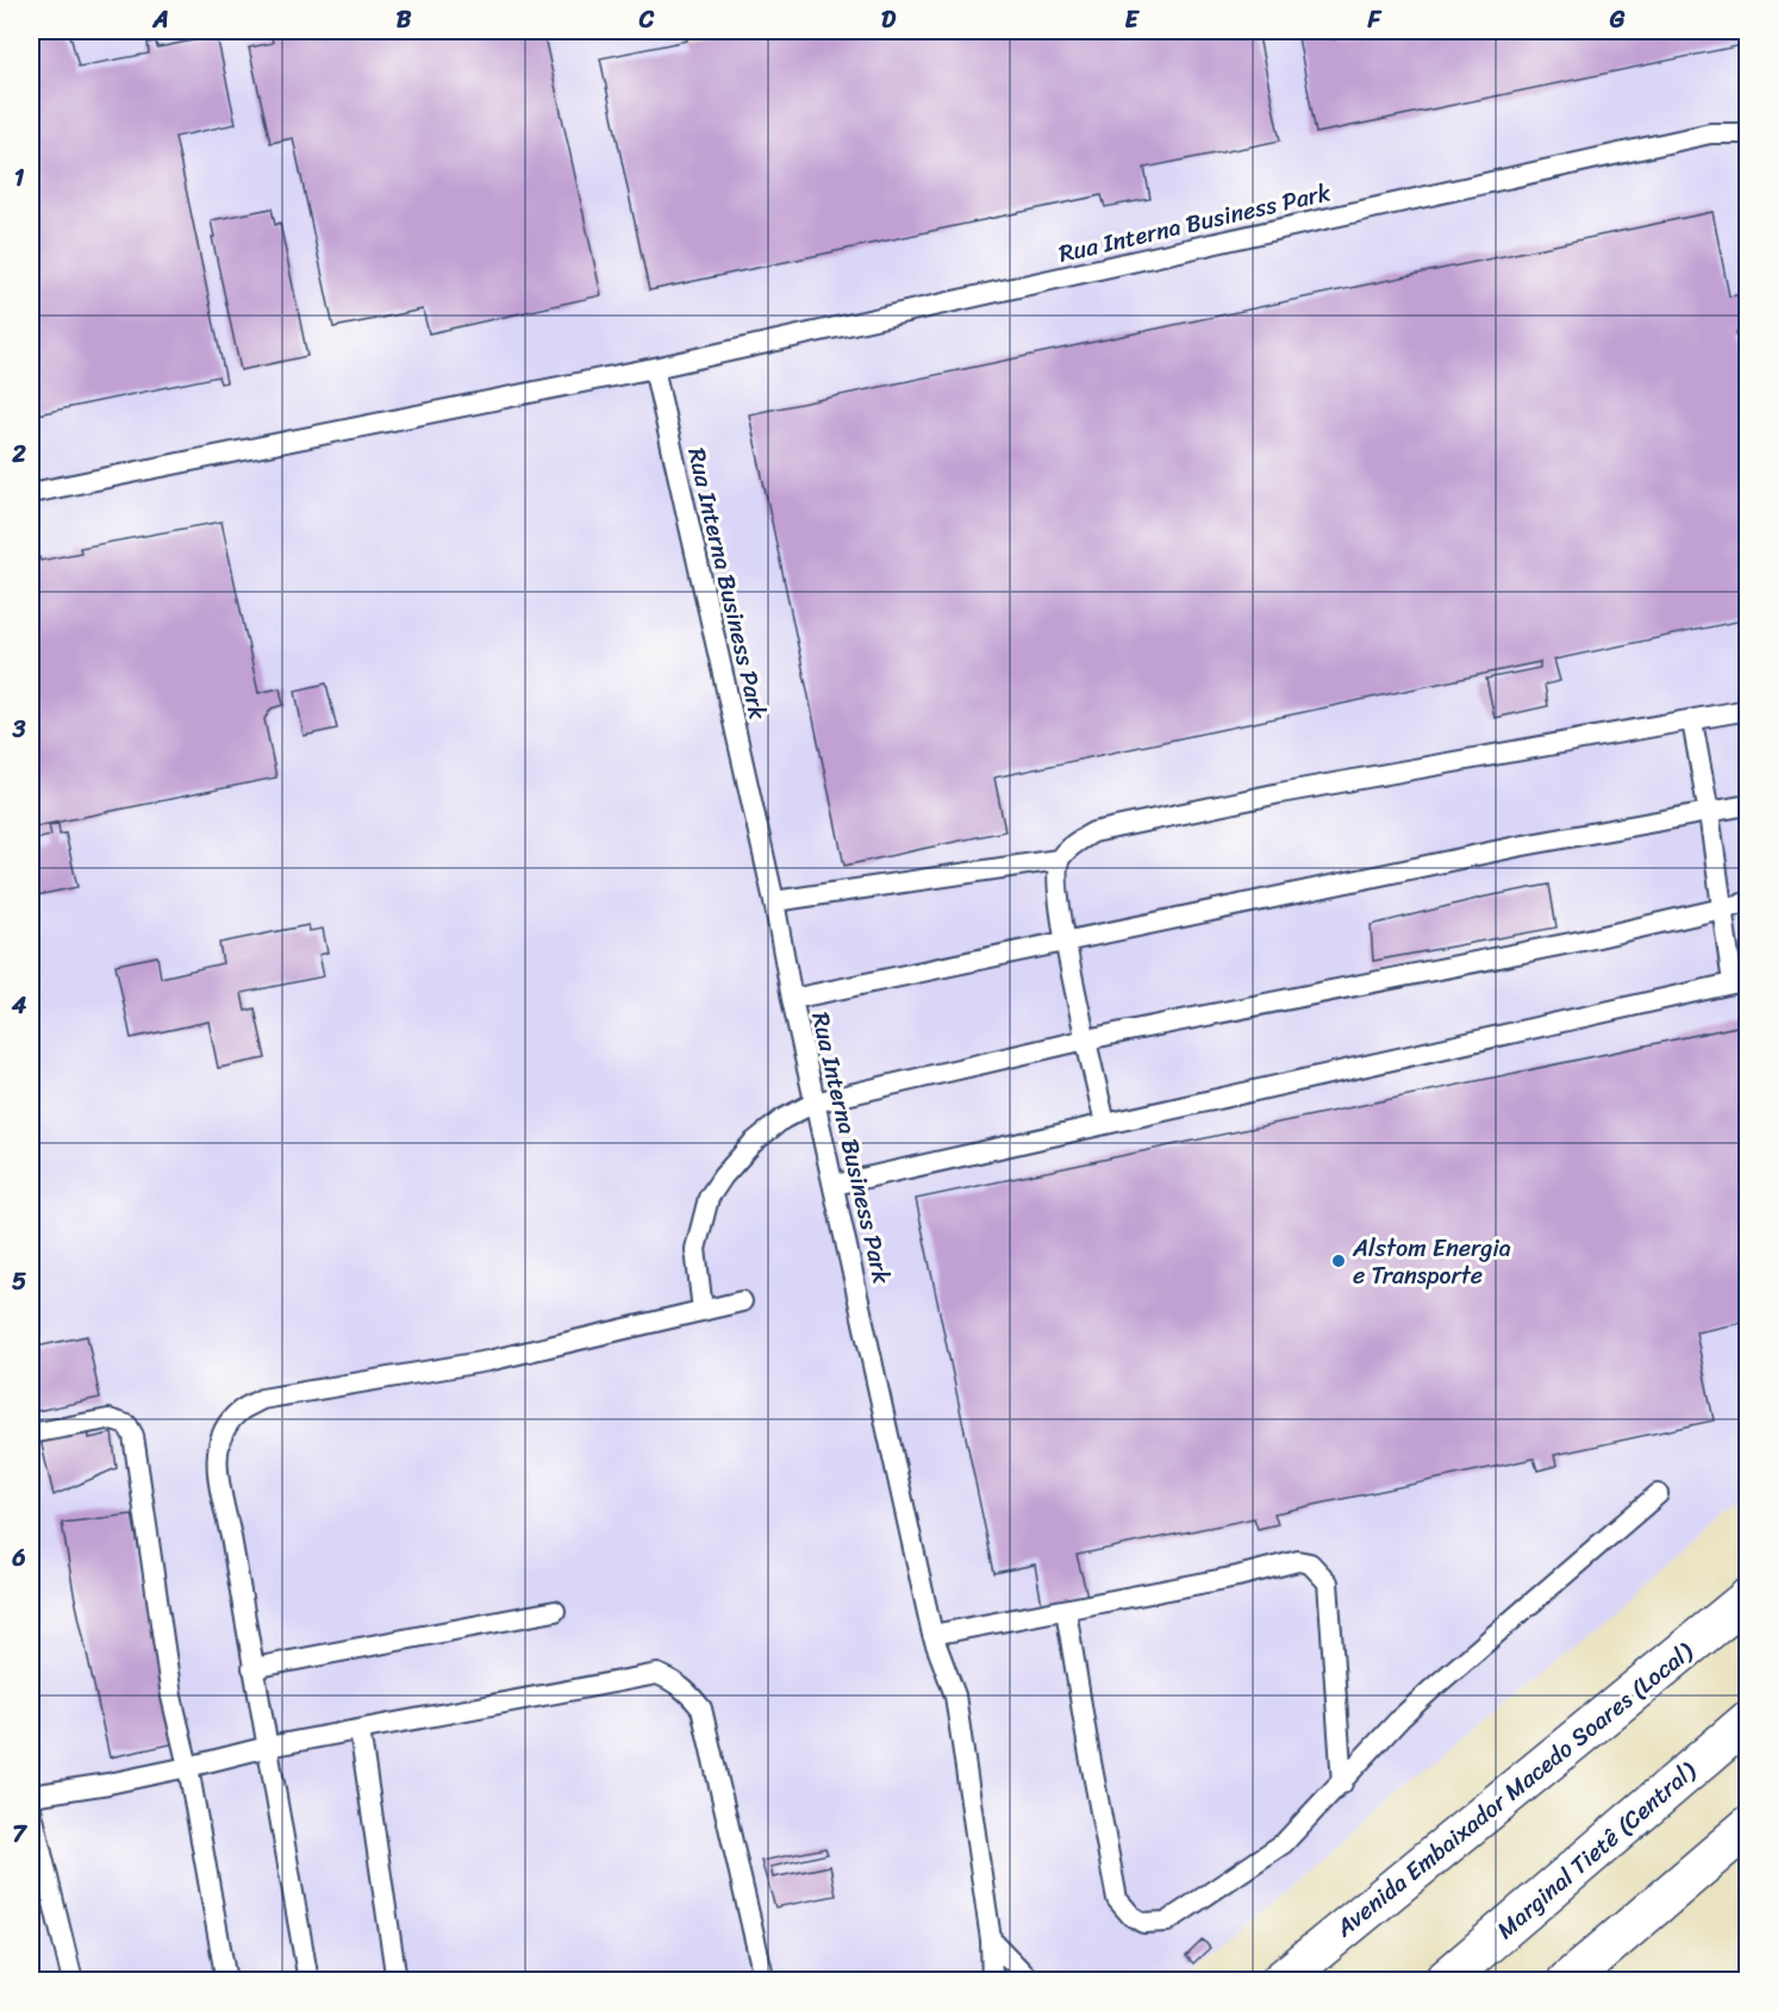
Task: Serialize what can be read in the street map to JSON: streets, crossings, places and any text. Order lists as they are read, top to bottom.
{
  "streets": {
    "highway": ["Avenida Embaixador Macedo Soares (Local)", "Marginal Tietê (Central)"],
    "lane": ["Rua Interna Business Park"]
  },
  "places": ["Alstom Energia e Transporte"],
  "grid": {
    "columns": [
      "A",
      "B",
      "C",
      "D",
      "E",
      "F",
      "G"
    ],
    "rows": [
      "1",
      "2",
      "3",
      "4",
      "5",
      "6",
      "7"
    ]
  }
}
